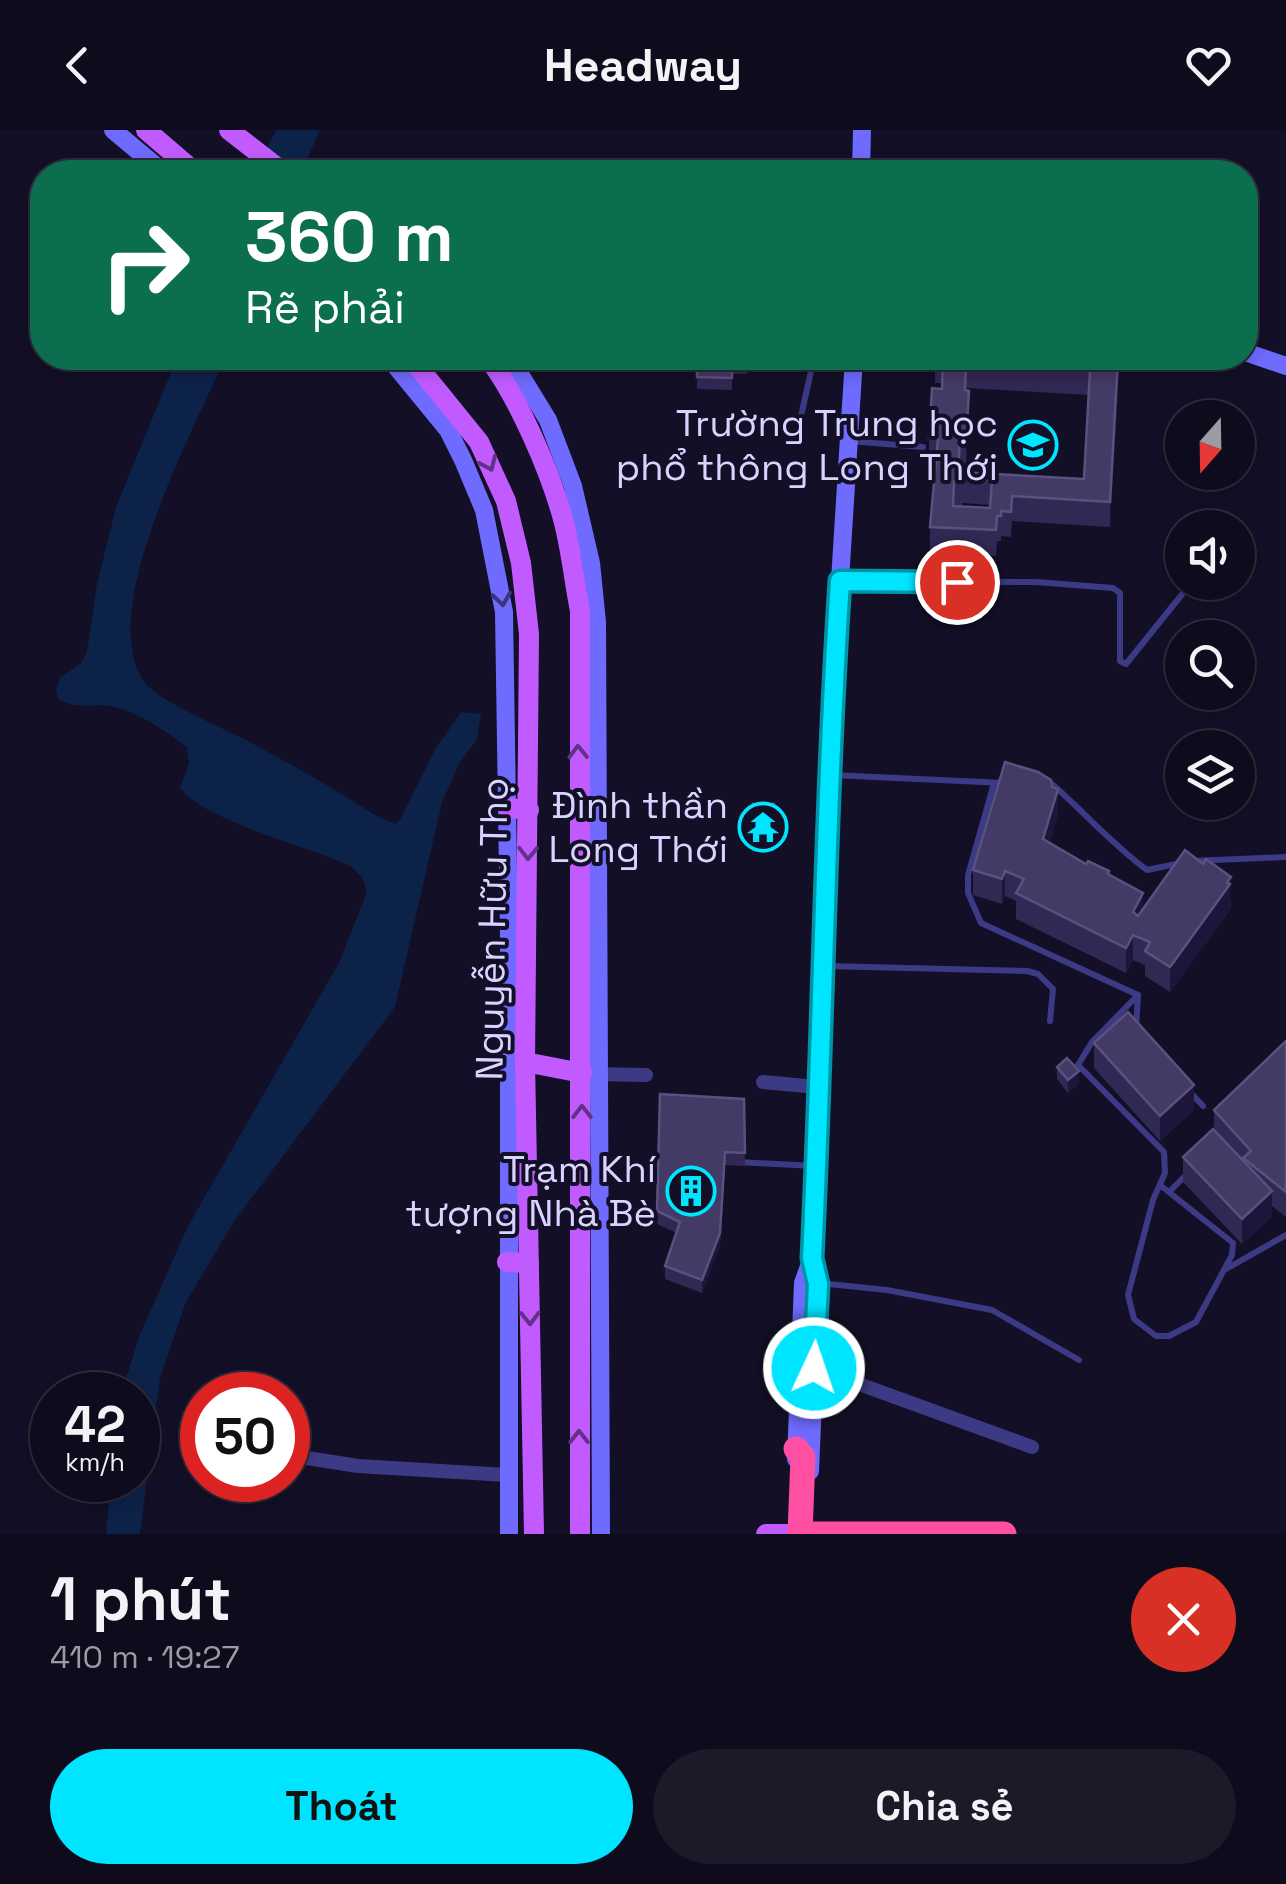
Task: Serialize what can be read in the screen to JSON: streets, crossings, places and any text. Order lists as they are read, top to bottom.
{
  "streets": {
    "main road": ["Nguyễn Hữu Thọ"]
  },
  "places": {
    "school or university": ["Trường Trung học phổ thông Long Thới"],
    "temple": ["Đình thần Long Thới"],
    "building": ["Trạm Khí tượng Nhà Bè"]
  },
  "north": "bottom",
  "page": {
    "header": "Headway",
    "turn": ["360 m", "Rẽ phải"],
    "speed": "42 km/h",
    "limit": "50",
    "heading": ["1 phút", "410 m · 19:27"],
    "buttons": ["Thoát", "Chia sẻ"]
  }
}
